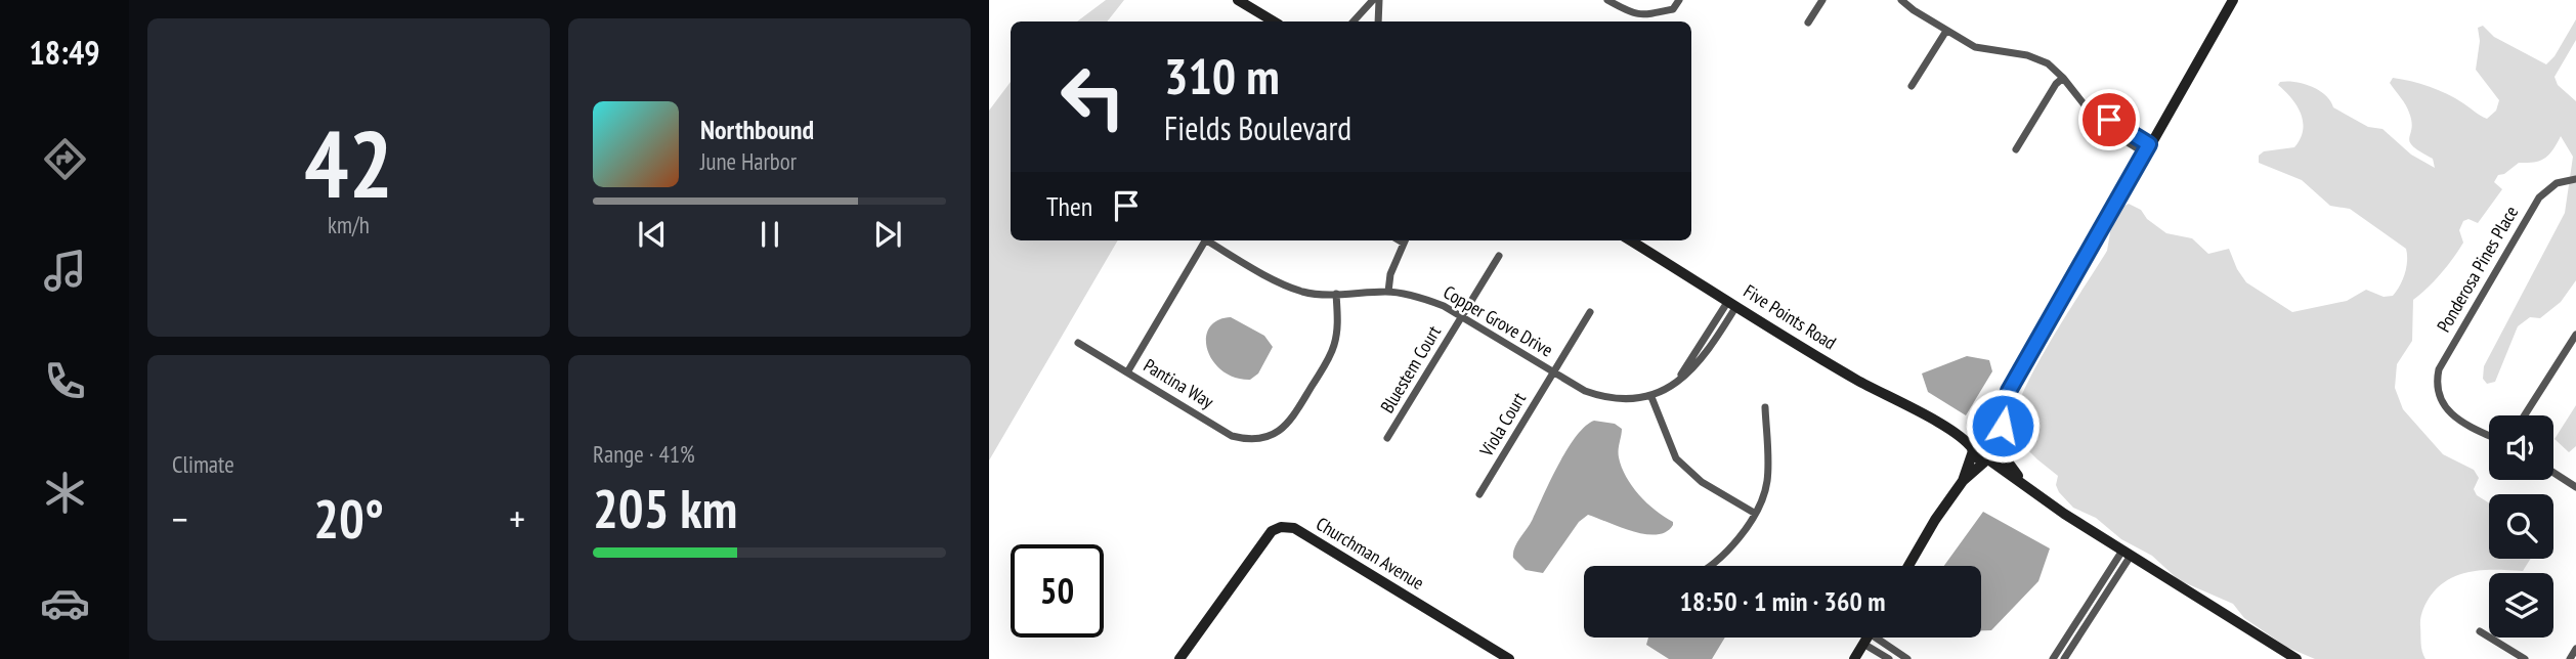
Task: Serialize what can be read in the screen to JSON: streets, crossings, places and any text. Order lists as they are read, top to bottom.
{
  "streets": {
    "street": [
      "Ponderosa Pines Place",
      "Five Points Road",
      "Copper Grove Drive",
      "Bluestem Court",
      "Pantina Way",
      "Viola Court",
      "Churchman Avenue"
    ]
  },
  "crossings": [
    ["Copper Grove Drive", "Bluestem Court"],
    ["Copper Grove Drive", "Pantina Way"],
    ["Copper Grove Drive", "Viola Court"]
  ],
  "page": {
    "tabs": "18:49",
    "tile": [
      ["42", "km/h"],
      "Climate",
      ["Range · 41%", "205 km"]
    ],
    "turn": ["310 m", "Fields Boulevard"],
    "song": ["Northbound", "June Harbor"],
    "then": "Then",
    "heat": ["−", "20°", "+"],
    "limit": "50",
    "trip": "18:50 · 1 min · 360 m"
  }
}
